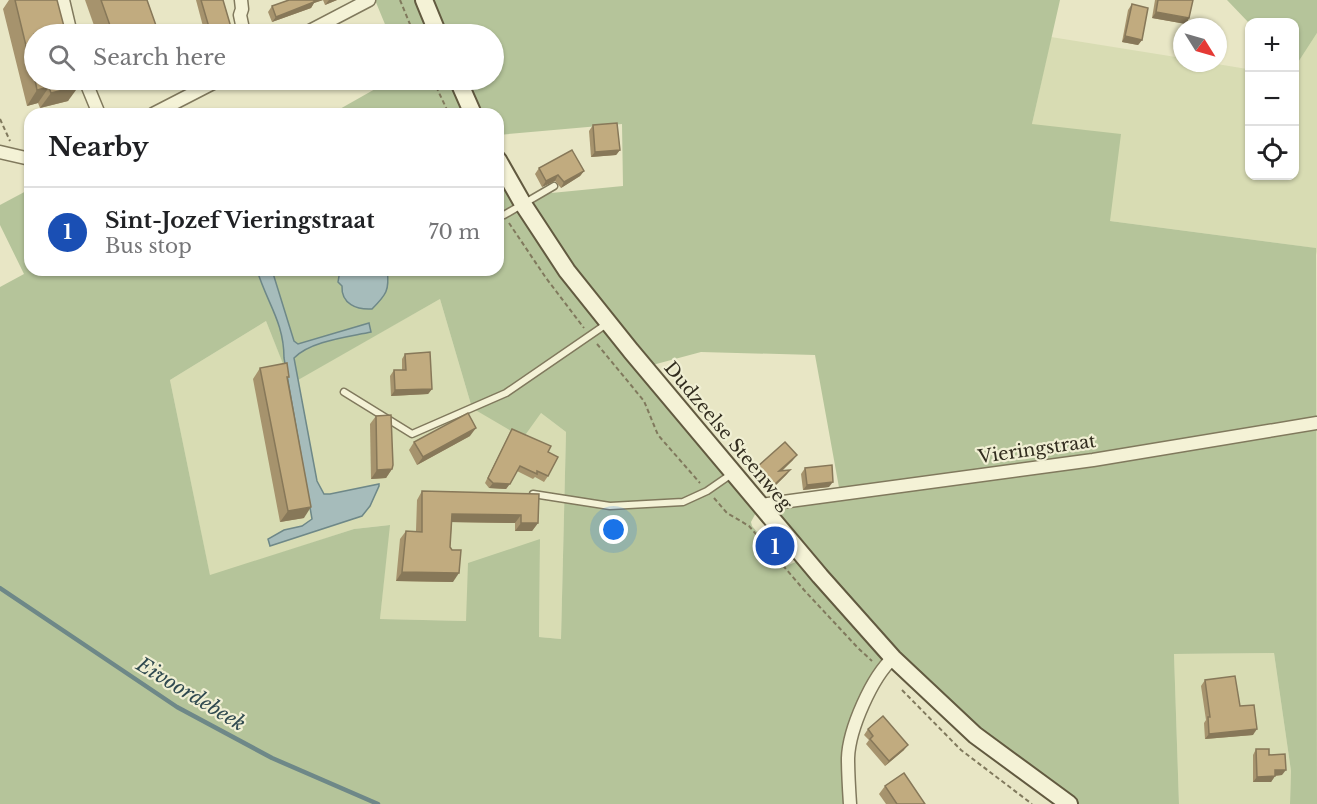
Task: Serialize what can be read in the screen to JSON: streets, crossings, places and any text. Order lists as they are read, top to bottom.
{
  "streets": {
    "main road": ["Dudzeelse Steenweg"],
    "street": ["Vieringstraat"]
  },
  "crossings": [
    ["Dudzeelse Steenweg", "Vieringstraat"]
  ],
  "water": ["Eivoordebeek"],
  "north": "bottom right",
  "page": {
    "map_buttons": ["+", "−"],
    "search": "Search here",
    "heading": "Nearby",
    "list": [
      {
        "mark": "1",
        "name": "Sint-Jozef Vieringstraat",
        "note": "Bus stop",
        "value": "70 m"
      }
    ],
    "pins": "1"
  }
}
